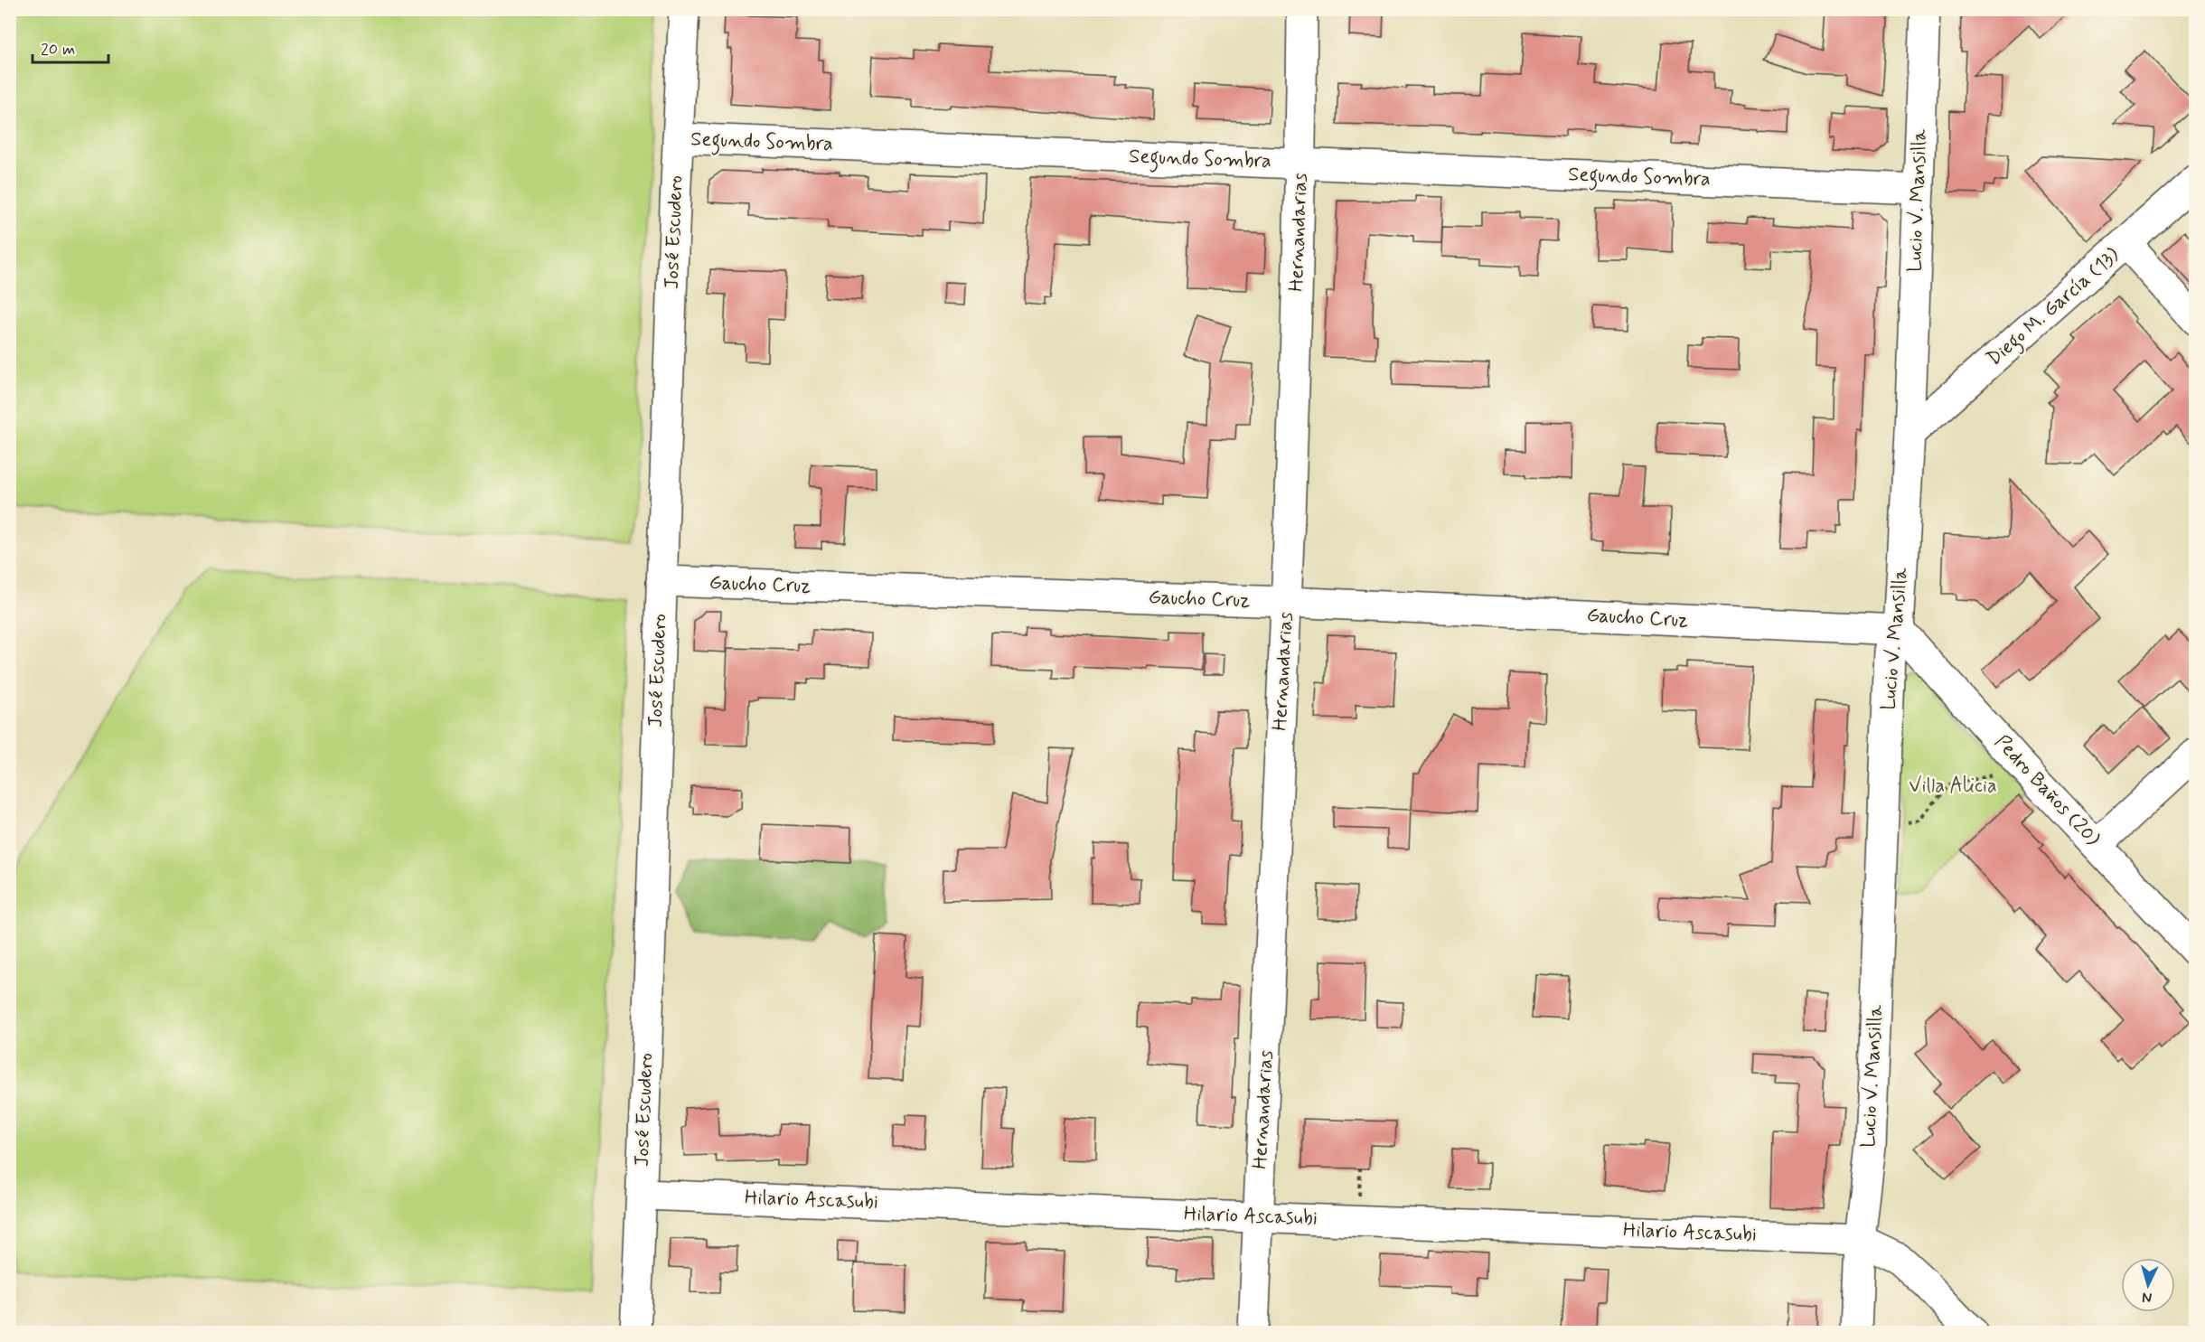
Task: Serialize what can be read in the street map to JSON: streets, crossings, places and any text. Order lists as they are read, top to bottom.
{
  "streets": {
    "street": [
      "Segundo Sombra",
      "Lucio V. Mansilla",
      "José Escudero",
      "Hernandarias",
      "Diego M. García (13)",
      "Gaucho Cruz",
      "Pedro Baños (20)",
      "Hilario Ascasubi"
    ]
  },
  "crossings": [
    ["Segundo Sombra", "Lucio V. Mansilla"],
    ["Segundo Sombra", "José Escudero"],
    ["Segundo Sombra", "Hernandarias"],
    ["Lucio V. Mansilla", "Diego M. García (13)"],
    ["Lucio V. Mansilla", "Gaucho Cruz"],
    ["Lucio V. Mansilla", "Pedro Baños (20)"],
    ["Lucio V. Mansilla", "Hilario Ascasubi"],
    ["José Escudero", "Gaucho Cruz"],
    ["José Escudero", "Hilario Ascasubi"],
    ["Hernandarias", "Gaucho Cruz"],
    ["Hernandarias", "Hilario Ascasubi"],
    ["Gaucho Cruz", "Pedro Baños (20)"]
  ],
  "parks": ["Villa Alicia"],
  "scale_bar": "20 m",
  "north": "bottom"
}
